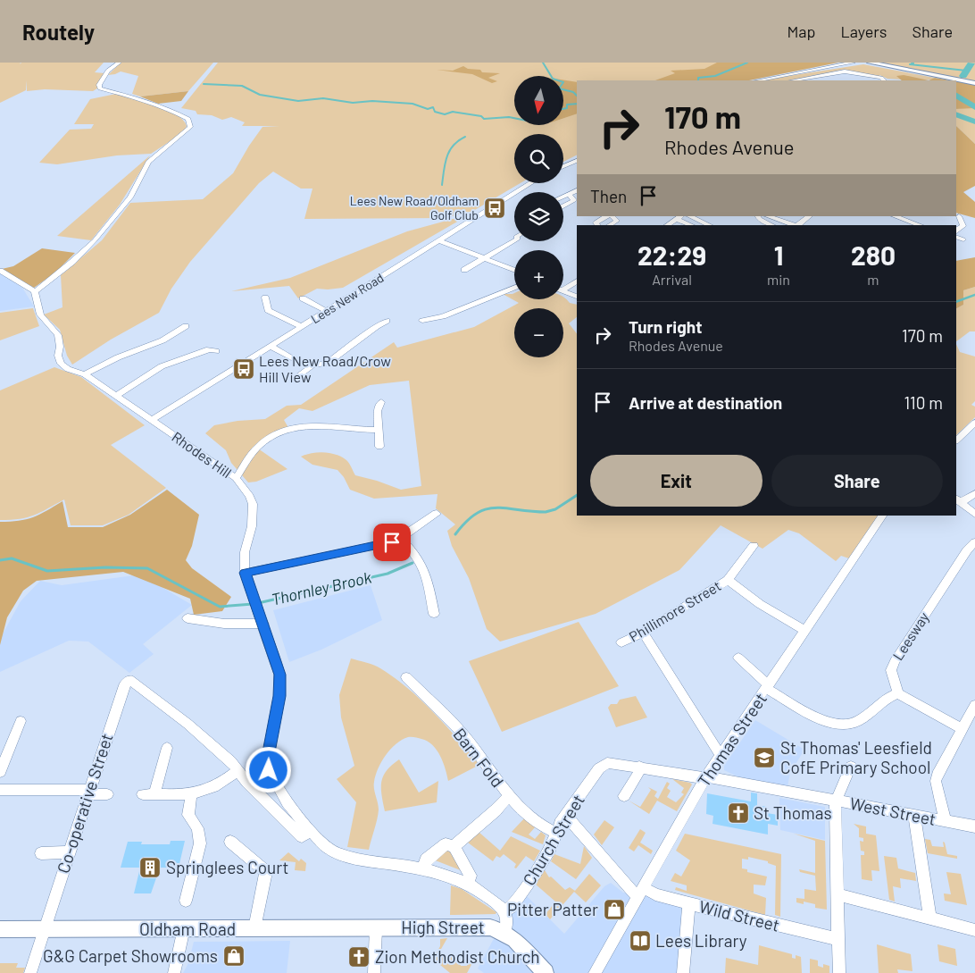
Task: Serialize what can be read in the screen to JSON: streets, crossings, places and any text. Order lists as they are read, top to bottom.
{
  "streets": {
    "main road": ["High Street", "Oldham Road"],
    "street": [
      "Lees New Road",
      "Rhodes Hill",
      "Phillimore Street",
      "Leesway",
      "Thomas Street",
      "Barn Fold",
      "Co-operative Street",
      "West Street",
      "Church Street",
      "Wild Street"
    ]
  },
  "crossings": [
    ["Lees New Road", "Rhodes Hill"],
    ["Phillimore Street", "Thomas Street"],
    ["Thomas Street", "West Street"],
    ["Thomas Street", "Church Street"],
    ["Thomas Street", "Wild Street"],
    ["Barn Fold", "Church Street"],
    ["Co-operative Street", "Oldham Road"],
    ["West Street", "Church Street"],
    ["Church Street", "Wild Street"],
    ["High Street", "Oldham Road"]
  ],
  "water": ["Thornley Brook"],
  "places": {
    "bus stop": ["Lees New Road/Oldham Golf Club", "Lees New Road/Crow Hill View"],
    "school or university": ["St Thomas' Leesfield CofE Primary School"],
    "church": ["St Thomas", "Zion Methodist Church"],
    "building": ["Springlees Court"],
    "shop": ["Pitter Patter", "G&G Carpet Showrooms"],
    "library": ["Lees Library"]
  },
  "north": "bottom",
  "page": {
    "header": "Routely",
    "nav": ["Map", "Layers", "Share"],
    "map_buttons": ["+", "−"],
    "turn": ["170 m", "Rhodes Avenue"],
    "then": "Then",
    "eta": [
      "22:29",
      "Arrival",
      "1",
      "min",
      "280",
      "m"
    ],
    "list": [
      {
        "name": "Turn right",
        "note": "Rhodes Avenue",
        "value": "170 m"
      },
      {
        "name": "Arrive at destination",
        "value": "110 m"
      }
    ],
    "buttons": ["Exit", "Share"]
  }
}
